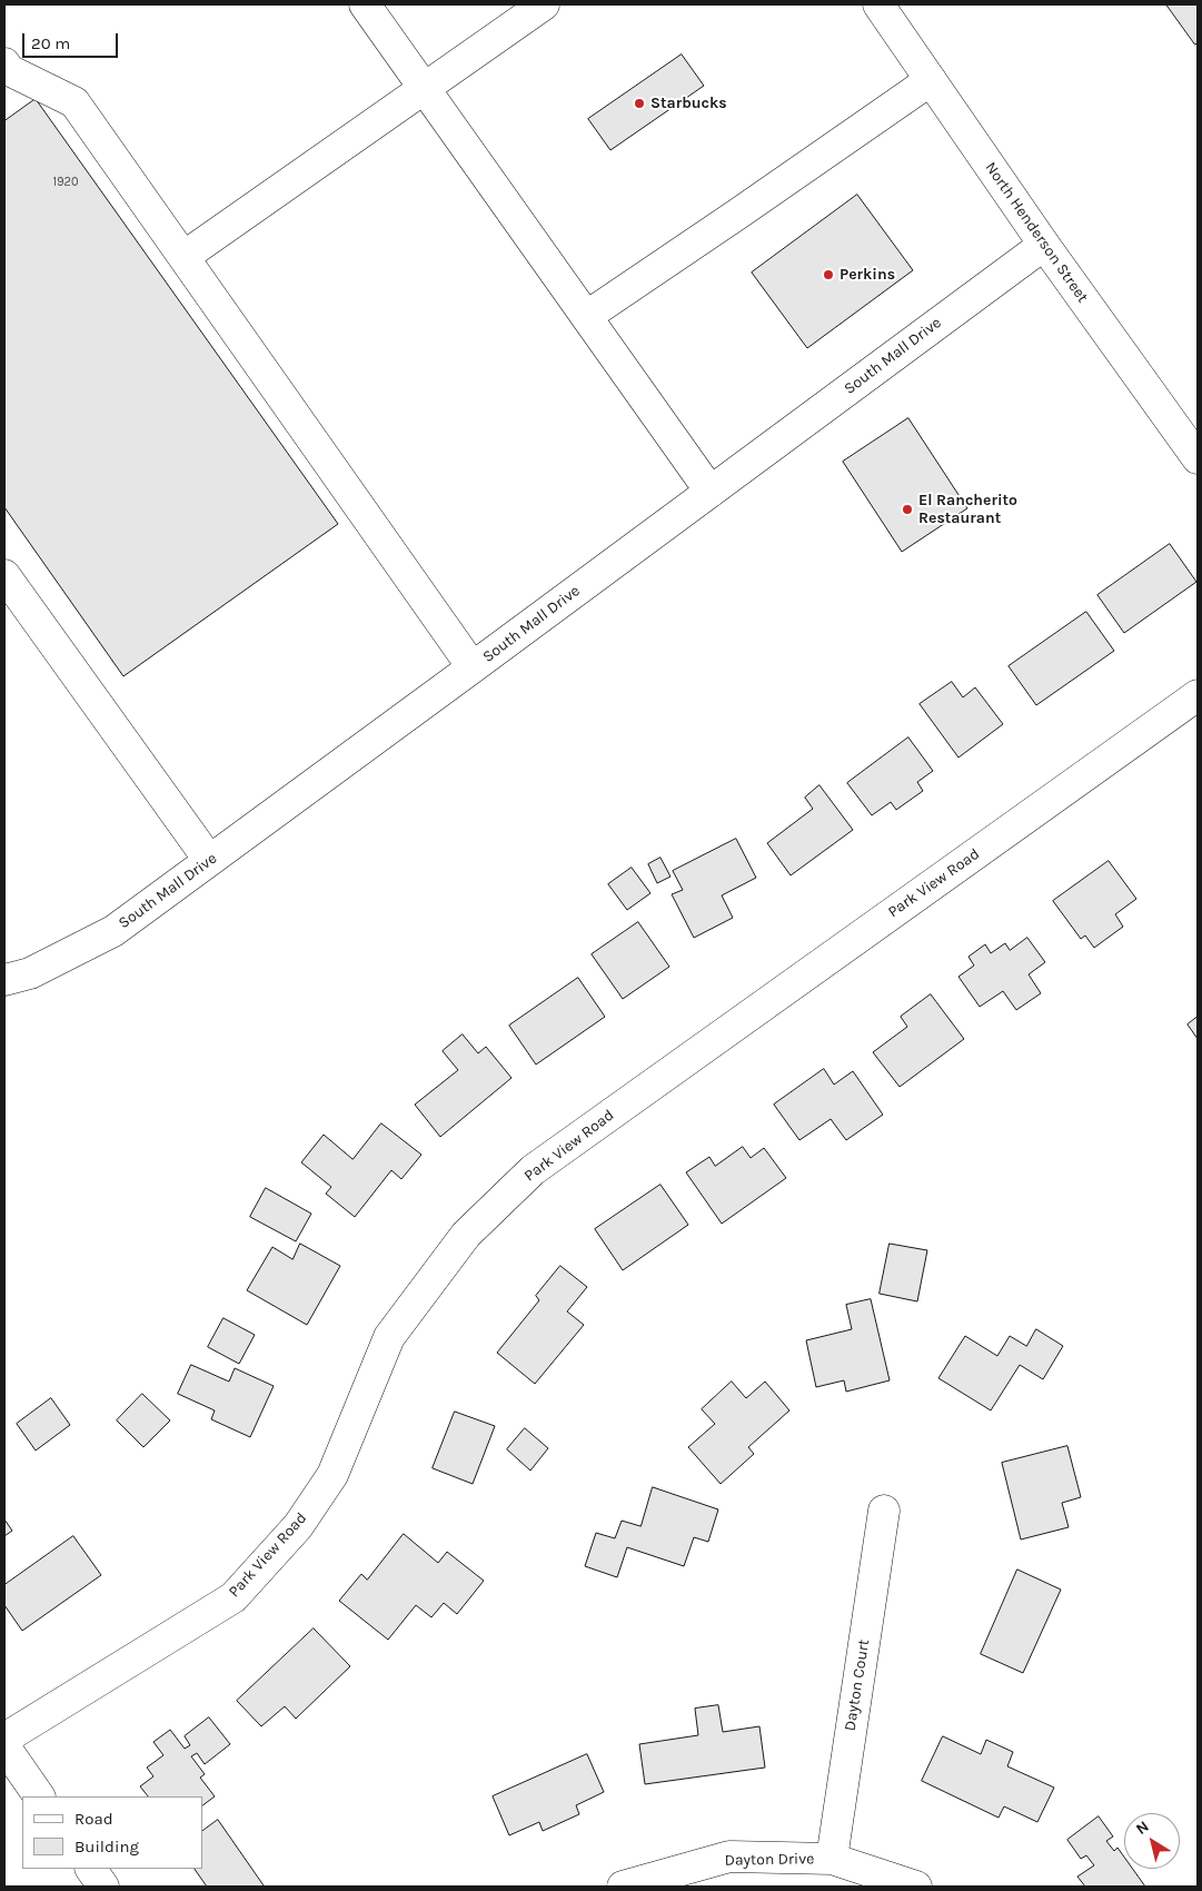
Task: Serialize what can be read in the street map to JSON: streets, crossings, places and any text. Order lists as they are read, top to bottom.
{
  "streets": {
    "street": [
      "North Henderson Street",
      "South Mall Drive",
      "Park View Road",
      "Dayton Court",
      "Dayton Drive"
    ]
  },
  "crossings": [
    ["North Henderson Street", "South Mall Drive"],
    ["Dayton Court", "Dayton Drive"]
  ],
  "places": ["Starbucks", "Perkins", "El Rancherito Restaurant"],
  "house_numbers": ["1920"],
  "legend": ["Road", "Building"],
  "scale_bar": "20 m",
  "north": "top left"
}
